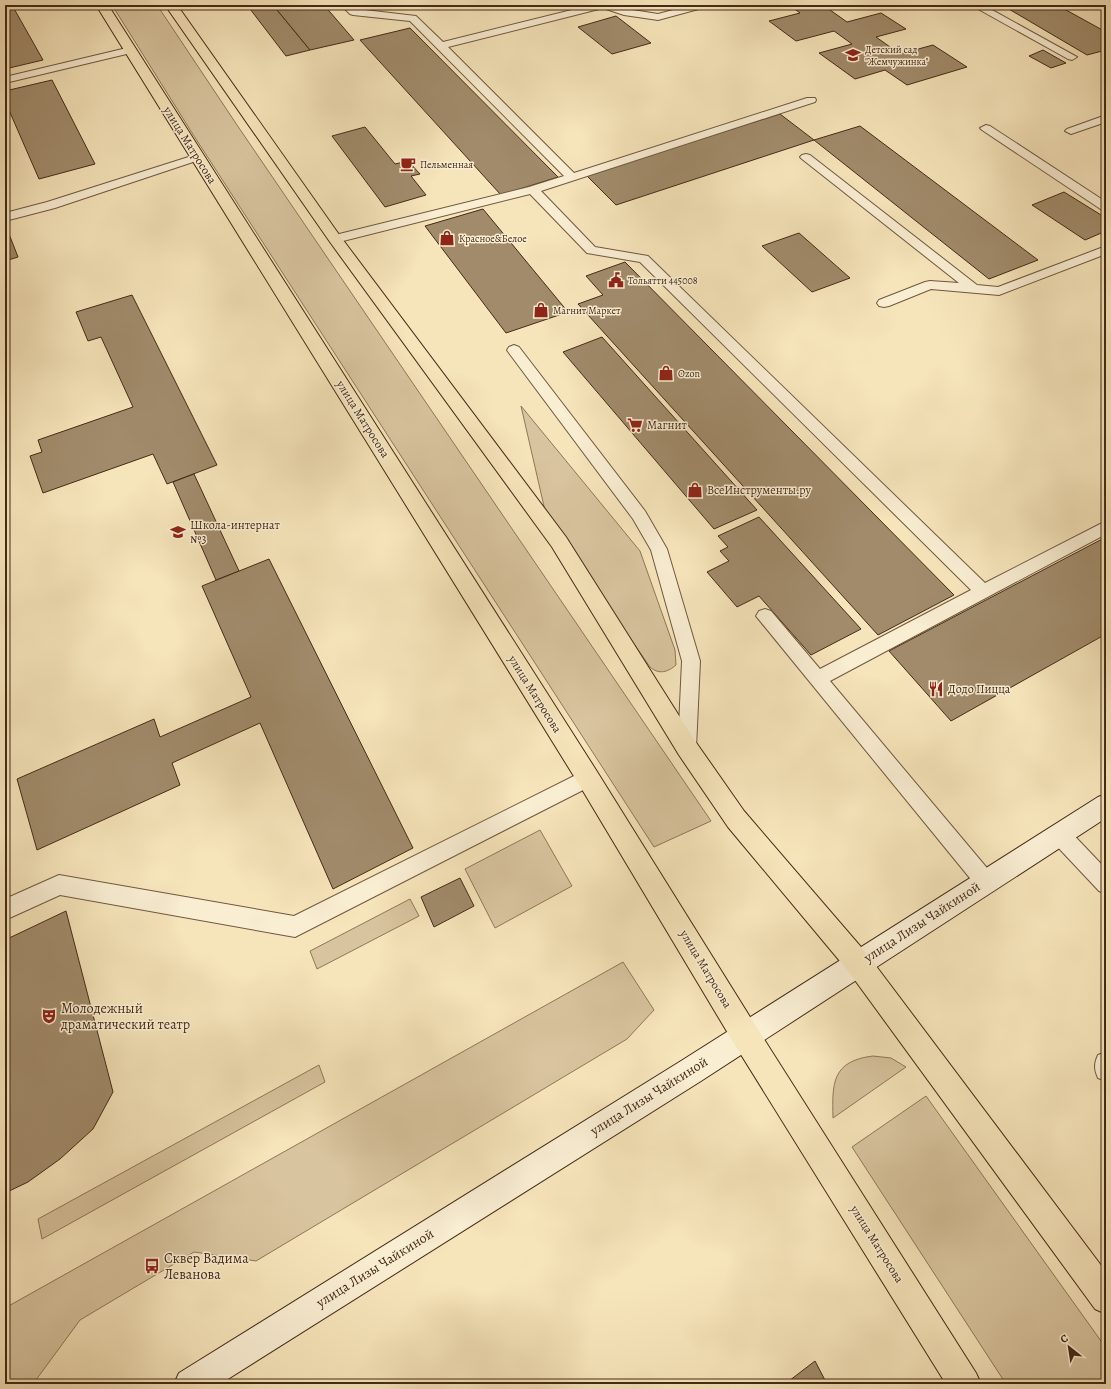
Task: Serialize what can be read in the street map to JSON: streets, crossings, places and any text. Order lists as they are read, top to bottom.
{
  "streets": {
    "main road": ["улица Матросова", "улица Лизы Чайкиной"]
  },
  "crossings": [
    ["улица Матросова", "улица Лизы Чайкиной"]
  ],
  "places": {
    "school or university": ["Детский сад \"Жемчужинка\"", "Школа-интернат №3"],
    "cafe": ["Пельменная"],
    "shop": [
      "Красное&Белое",
      "Магнит Маркет",
      "Ozon",
      "ВсеИнструменты.ру"
    ],
    "public building": ["Тольятти 445008"],
    "supermarket": ["Магнит"],
    "restaurant": ["Додо Пицца"],
    "theatre": ["Молодежный драматический театр"],
    "bus stop": ["Сквер Вадима Леванова"]
  },
  "north": "top left"
}
